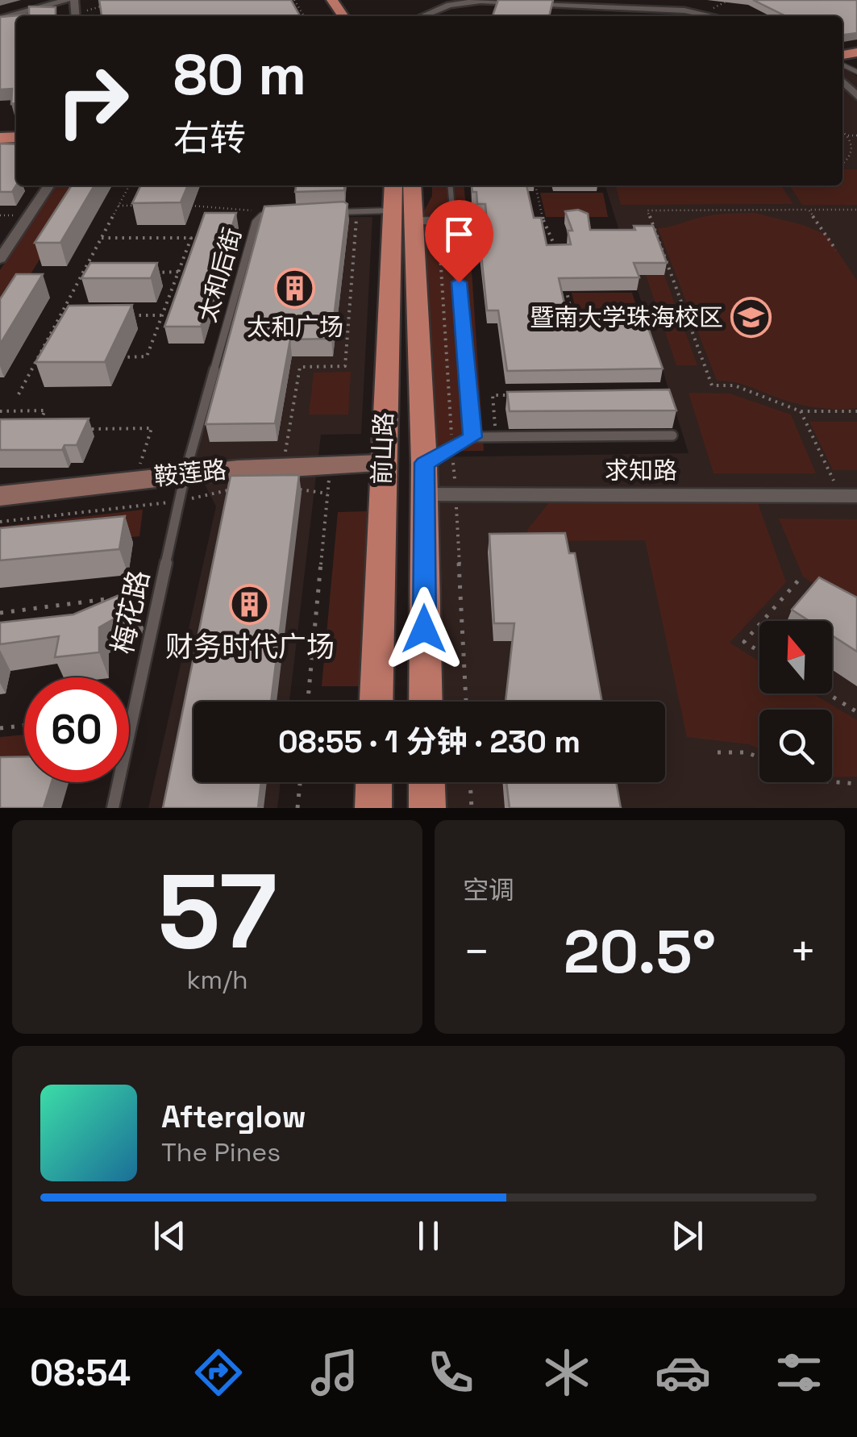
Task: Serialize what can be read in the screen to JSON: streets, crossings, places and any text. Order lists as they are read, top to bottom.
{
  "streets": {
    "main road": ["前山路"],
    "street": ["求知路", "鞍莲路"],
    "lane": ["太和后街", "梅花路"]
  },
  "crossings": [
    ["太和后街", "鞍莲路"],
    ["太和后街", "梅花路"],
    ["前山路", "求知路"],
    ["前山路", "鞍莲路"],
    ["鞍莲路", "梅花路"]
  ],
  "places": {
    "building": ["太和广场", "财务时代广场"],
    "school or university": ["暨南大学珠海校区"]
  },
  "north": "top",
  "page": {
    "turn": ["80 m", "右转"],
    "limit": "60",
    "trip": "08:55 · 1 分钟 · 230 m",
    "tile": [
      ["57", "km/h"],
      "空调"
    ],
    "heat": ["−", "20.5°", "+"],
    "song": ["Afterglow", "The Pines"],
    "tabs": "08:54"
  }
}
